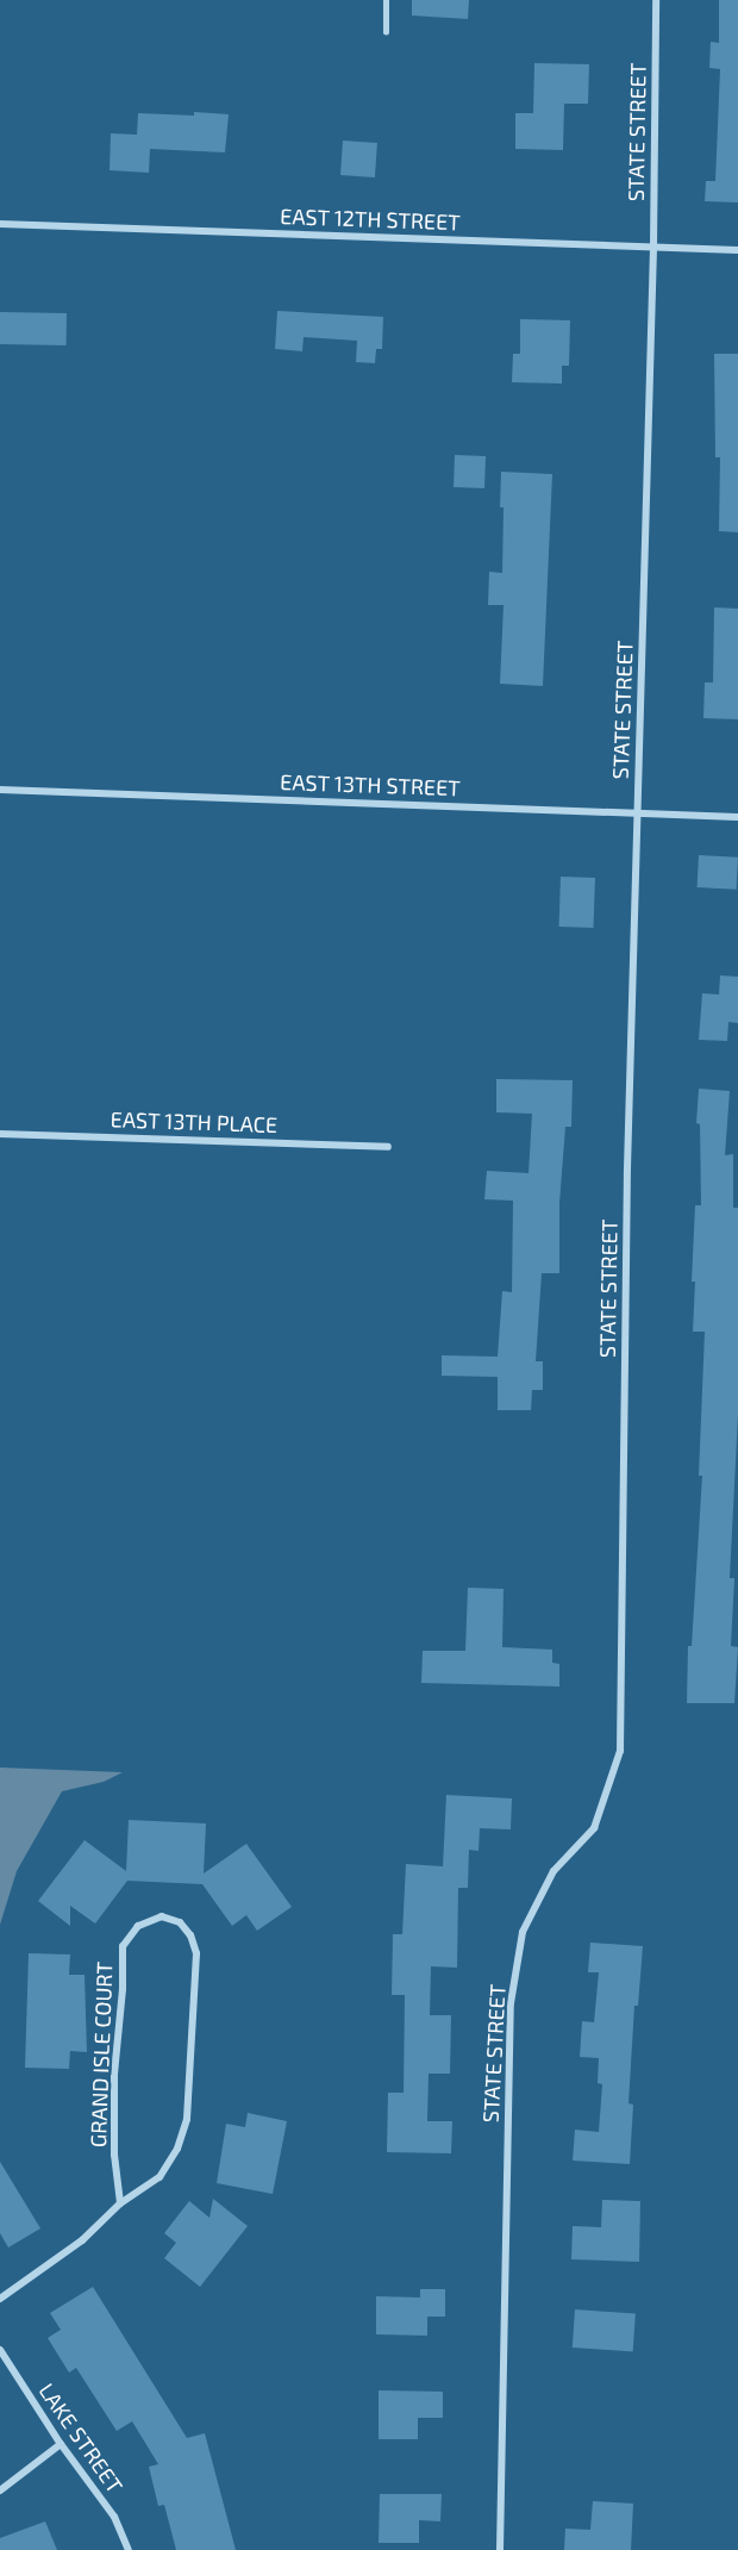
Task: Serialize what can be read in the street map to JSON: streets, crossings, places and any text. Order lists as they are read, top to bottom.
{
  "streets": {
    "street": [
      "STATE STREET",
      "EAST 12TH STREET",
      "EAST 13TH STREET",
      "EAST 13TH PLACE",
      "GRAND ISLE COURT",
      "LAKE STREET"
    ]
  },
  "crossings": [
    ["STATE STREET", "EAST 12TH STREET"],
    ["STATE STREET", "EAST 13TH STREET"]
  ]
}
